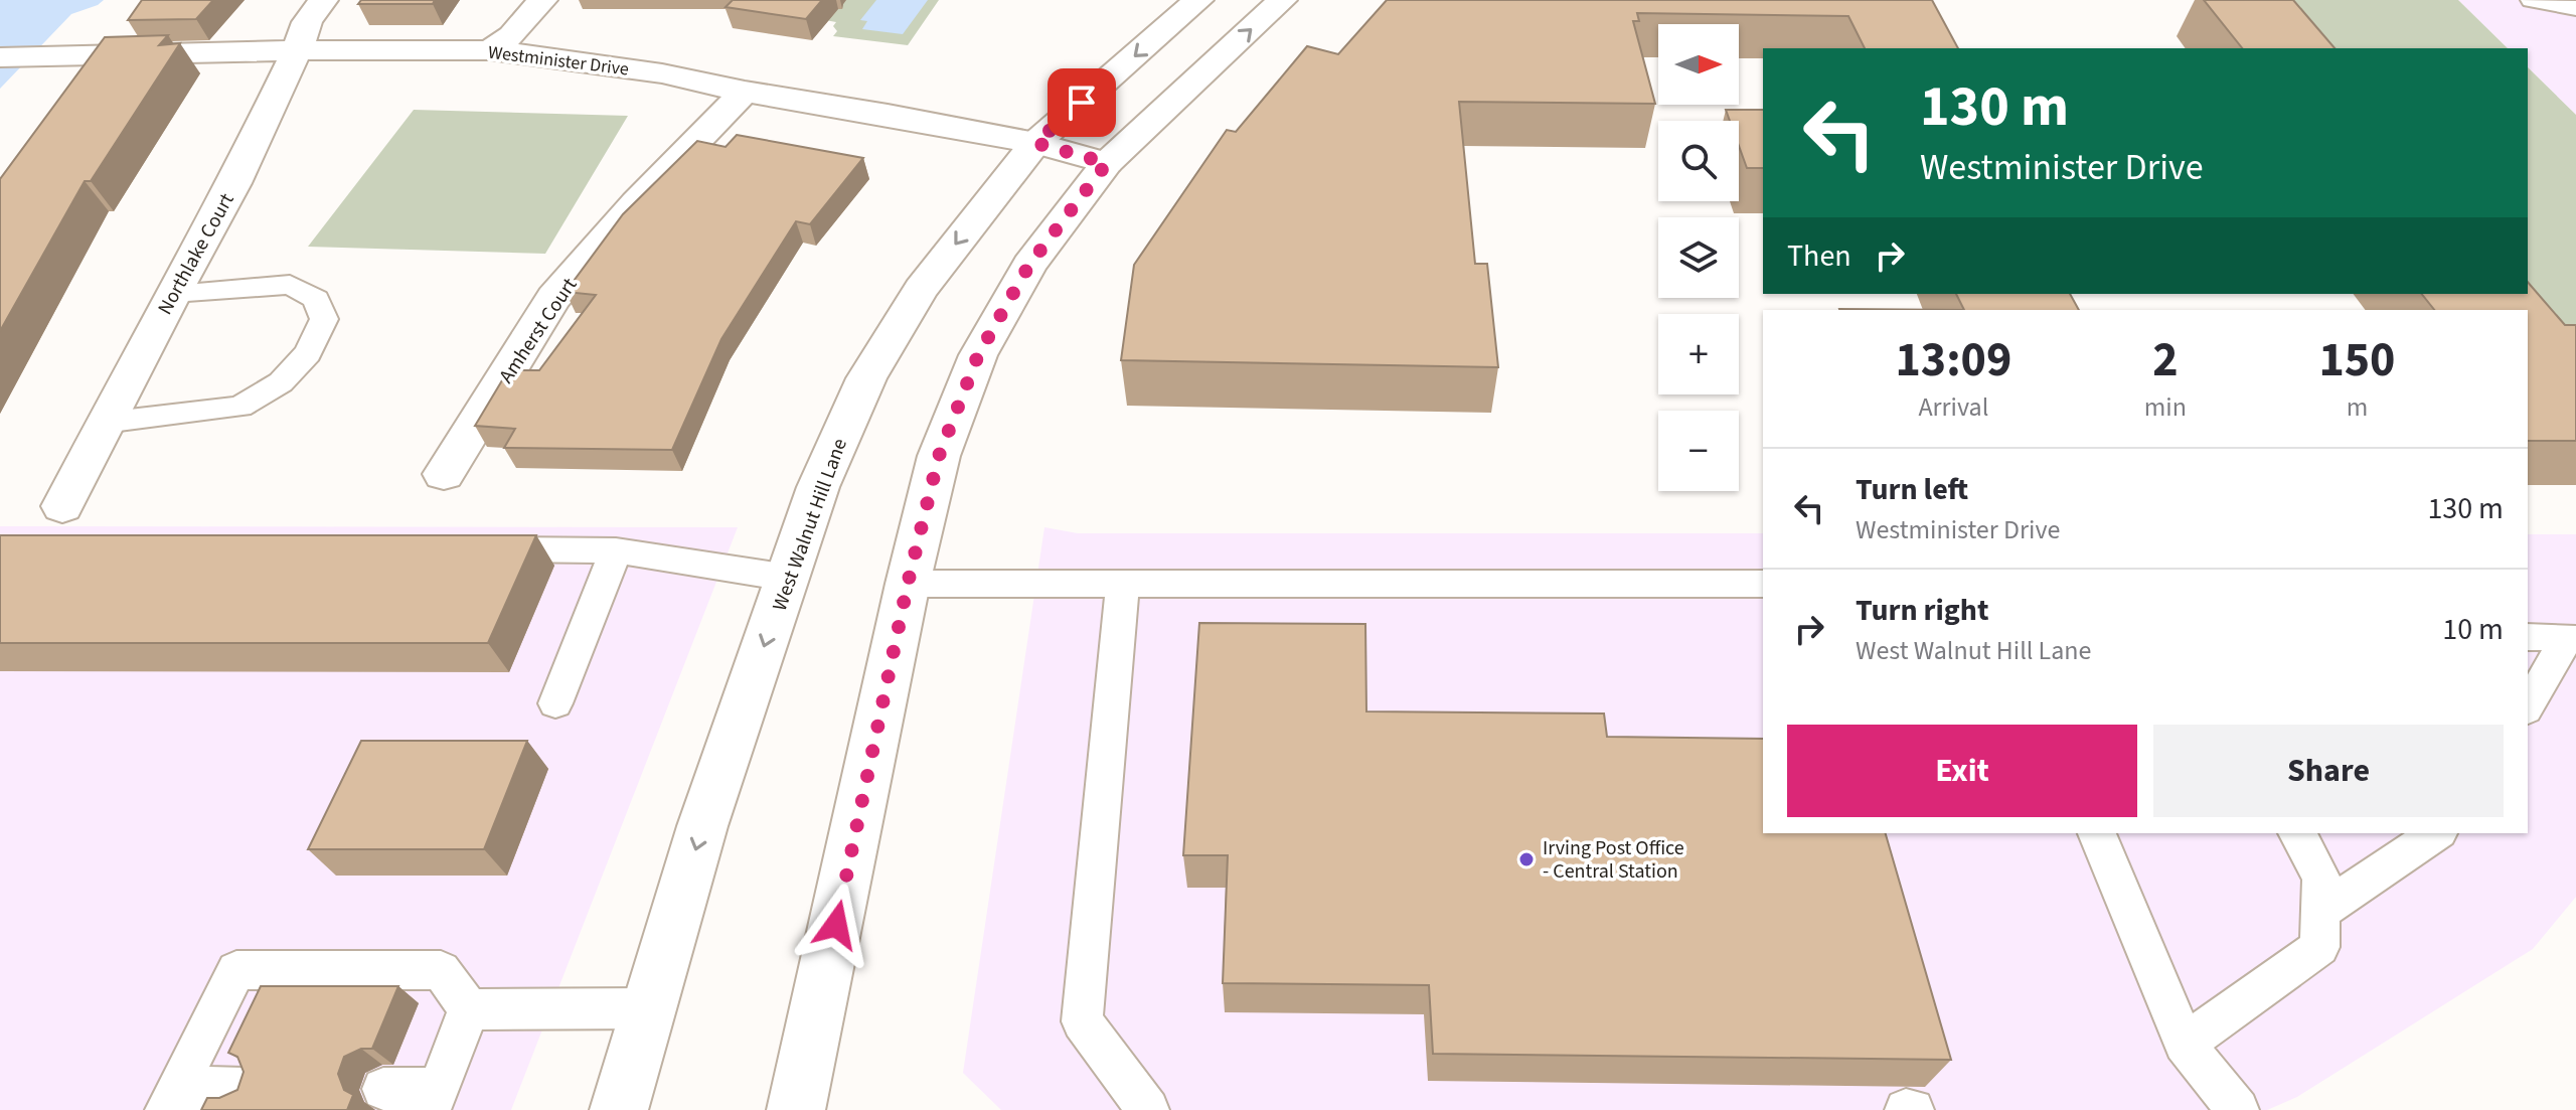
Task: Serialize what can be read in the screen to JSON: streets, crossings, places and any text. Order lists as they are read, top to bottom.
{
  "streets": {
    "street": [
      "Westminister Drive",
      "Northlake Court",
      "Amherst Court",
      "West Walnut Hill Lane"
    ]
  },
  "crossings": [
    ["Westminister Drive", "Northlake Court"],
    ["Westminister Drive", "Amherst Court"],
    ["Westminister Drive", "West Walnut Hill Lane"]
  ],
  "places": ["Irving Post Office - Central Station"],
  "north": "right",
  "page": {
    "map_buttons": ["+", "−"],
    "turn": ["130 m", "Westminister Drive"],
    "then": "Then",
    "eta": [
      "13:09",
      "Arrival",
      "2",
      "min",
      "150",
      "m"
    ],
    "list": [
      {
        "name": "Turn left",
        "note": "Westminister Drive",
        "value": "130 m"
      },
      {
        "name": "Turn right",
        "note": "West Walnut Hill Lane",
        "value": "10 m"
      }
    ],
    "buttons": ["Exit", "Share"]
  }
}
